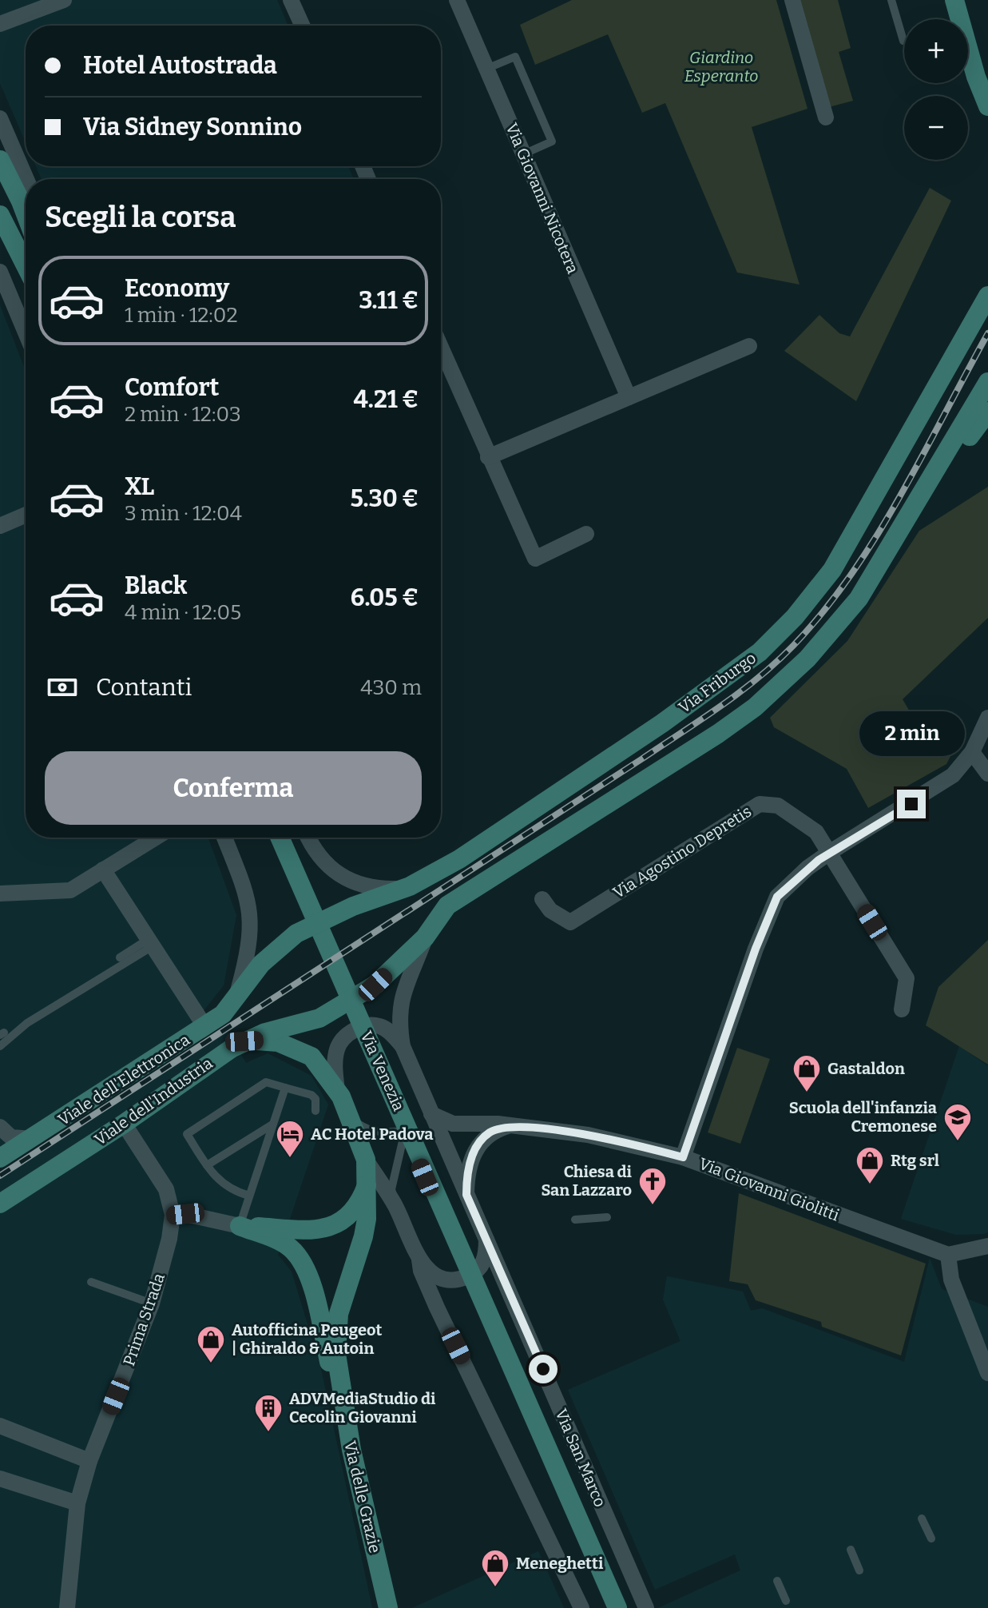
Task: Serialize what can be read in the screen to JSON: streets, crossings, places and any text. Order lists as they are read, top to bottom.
{
  "streets": {
    "street": [
      "Via Giovanni Nicotera",
      "Via Friburgo",
      "Via Agostino Depretis",
      "Via Venezia",
      "Viale dell'Elettronica",
      "Viale dell'Industria",
      "Via Giovanni Giolitti",
      "Prima Strada",
      "Via San Marco",
      "Via delle Grazie"
    ]
  },
  "crossings": [
    ["Via Friburgo", "Viale dell'Elettronica"],
    ["Via Venezia", "Via San Marco"],
    ["Viale dell'Industria", "Prima Strada"],
    ["Viale dell'Industria", "Via San Marco"],
    ["Via Giovanni Giolitti", "Via San Marco"],
    ["Via San Marco", "Via delle Grazie"]
  ],
  "parks": ["Giardino Esperanto"],
  "places": {
    "shop": [
      "Gastaldon",
      "Rtg srl",
      "Autofficina Peugeot | Ghiraldo & Autoin",
      "Meneghetti"
    ],
    "school or university": ["Scuola dell'infanzia Cremonese"],
    "hotel": ["AC Hotel Padova"],
    "church": ["Chiesa di San Lazzaro"],
    "building": ["ADVMediaStudio di Cecolin Giovanni"]
  },
  "page": {
    "map_buttons": ["+", "−"],
    "banner": ["Hotel Autostrada", "Via Sidney Sonnino"],
    "heading": "Scegli la corsa",
    "list": [
      {
        "name": "Economy",
        "note": "1 min · 12:02",
        "value": "3.11 €"
      },
      {
        "name": "Comfort",
        "note": "2 min · 12:03",
        "value": "4.21 €"
      },
      {
        "name": "XL",
        "note": "3 min · 12:04",
        "value": "5.30 €"
      },
      {
        "name": "Black",
        "note": "4 min · 12:05",
        "value": "6.05 €"
      }
    ],
    "pay": ["Contanti", "430 m"],
    "bubble": "2 min",
    "buttons": "Conferma"
  }
}
